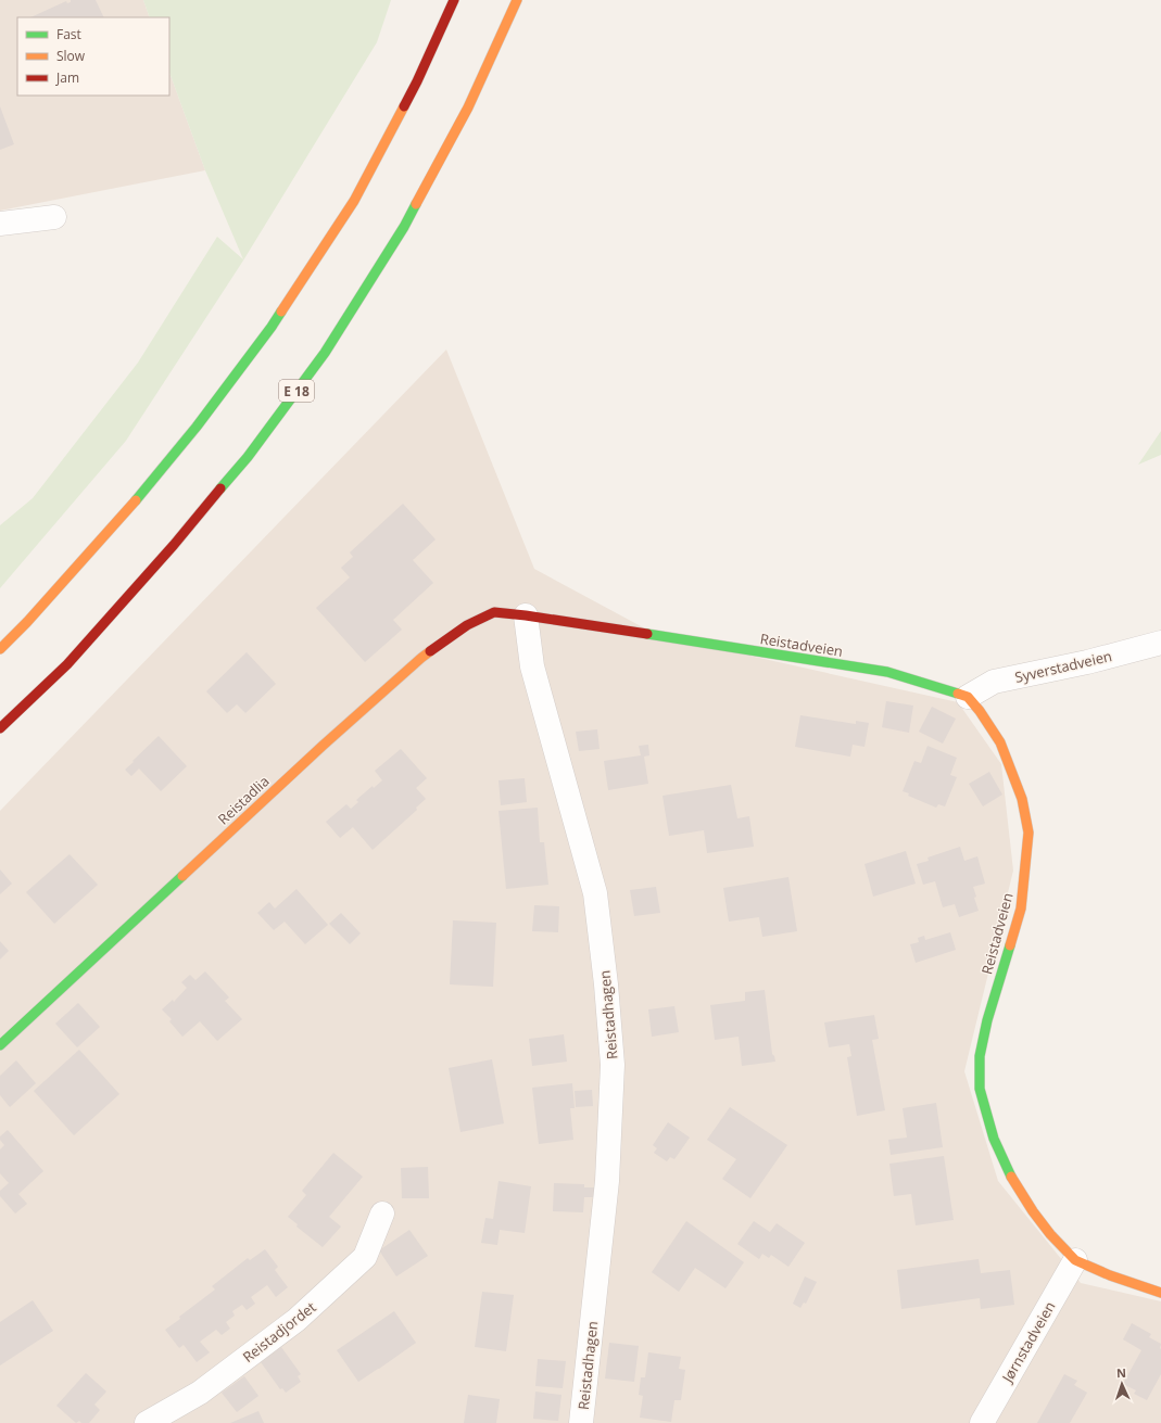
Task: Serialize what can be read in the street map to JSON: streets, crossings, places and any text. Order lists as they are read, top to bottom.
{
  "streets": {
    "main road": ["E 18", "Reistadveien", "Reistadlia"],
    "street": [
      "Syverstadveien",
      "Reistadhagen",
      "Reistadjordet",
      "Jørnstadveien"
    ]
  },
  "crossings": [
    ["Reistadveien", "Syverstadveien"],
    ["Reistadveien", "Reistadlia"],
    ["Reistadveien", "Reistadhagen"],
    ["Reistadveien", "Jørnstadveien"],
    ["Reistadlia", "Reistadhagen"]
  ],
  "legend": ["Fast", "Slow", "Jam"],
  "north": "top"
}
